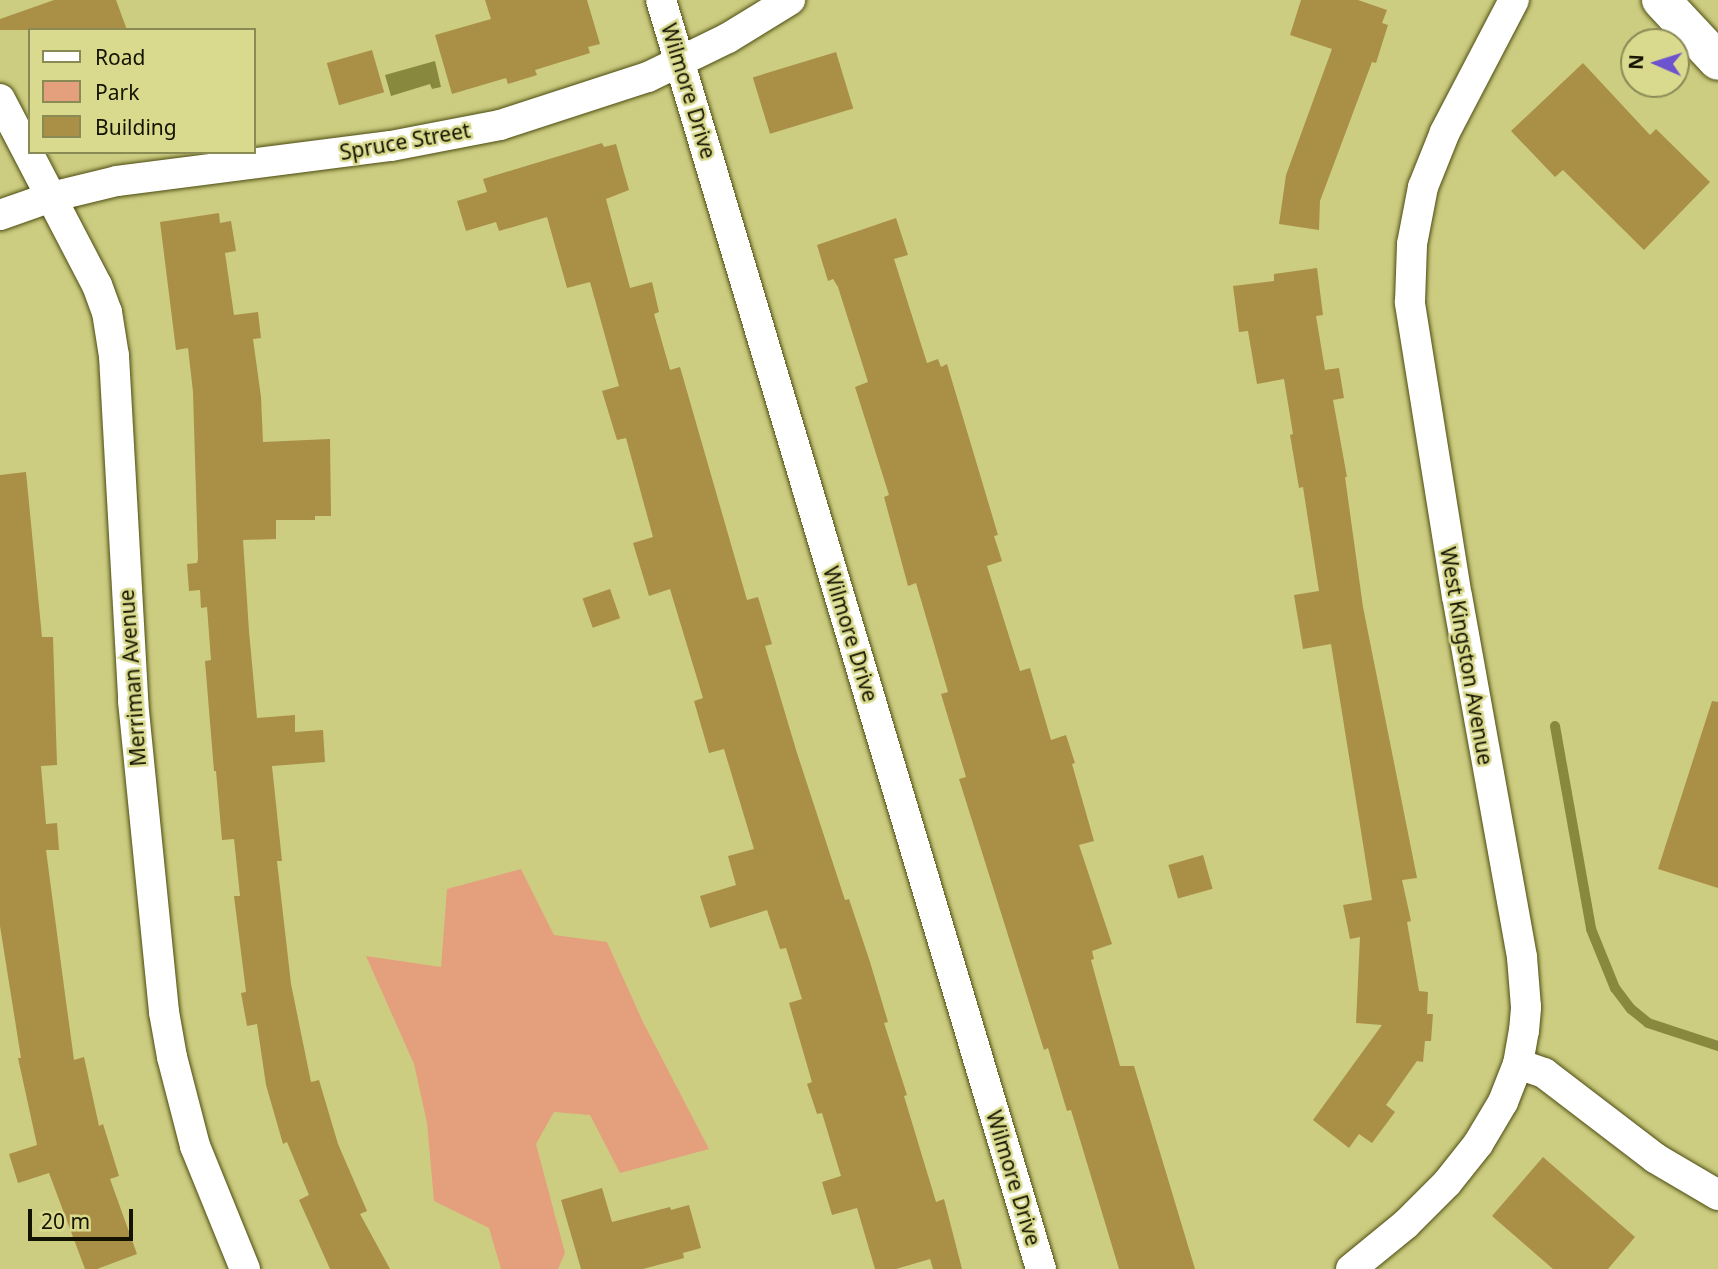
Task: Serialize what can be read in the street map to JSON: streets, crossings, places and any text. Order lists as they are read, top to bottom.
{
  "streets": {
    "street": [
      "Wilmore Drive",
      "Spruce Street",
      "West Kingston Avenue",
      "Merriman Avenue"
    ]
  },
  "crossings": [
    ["Wilmore Drive", "Spruce Street"],
    ["Spruce Street", "Merriman Avenue"]
  ],
  "legend": ["Road", "Park", "Building"],
  "scale_bar": "20 m",
  "north": "left"
}
